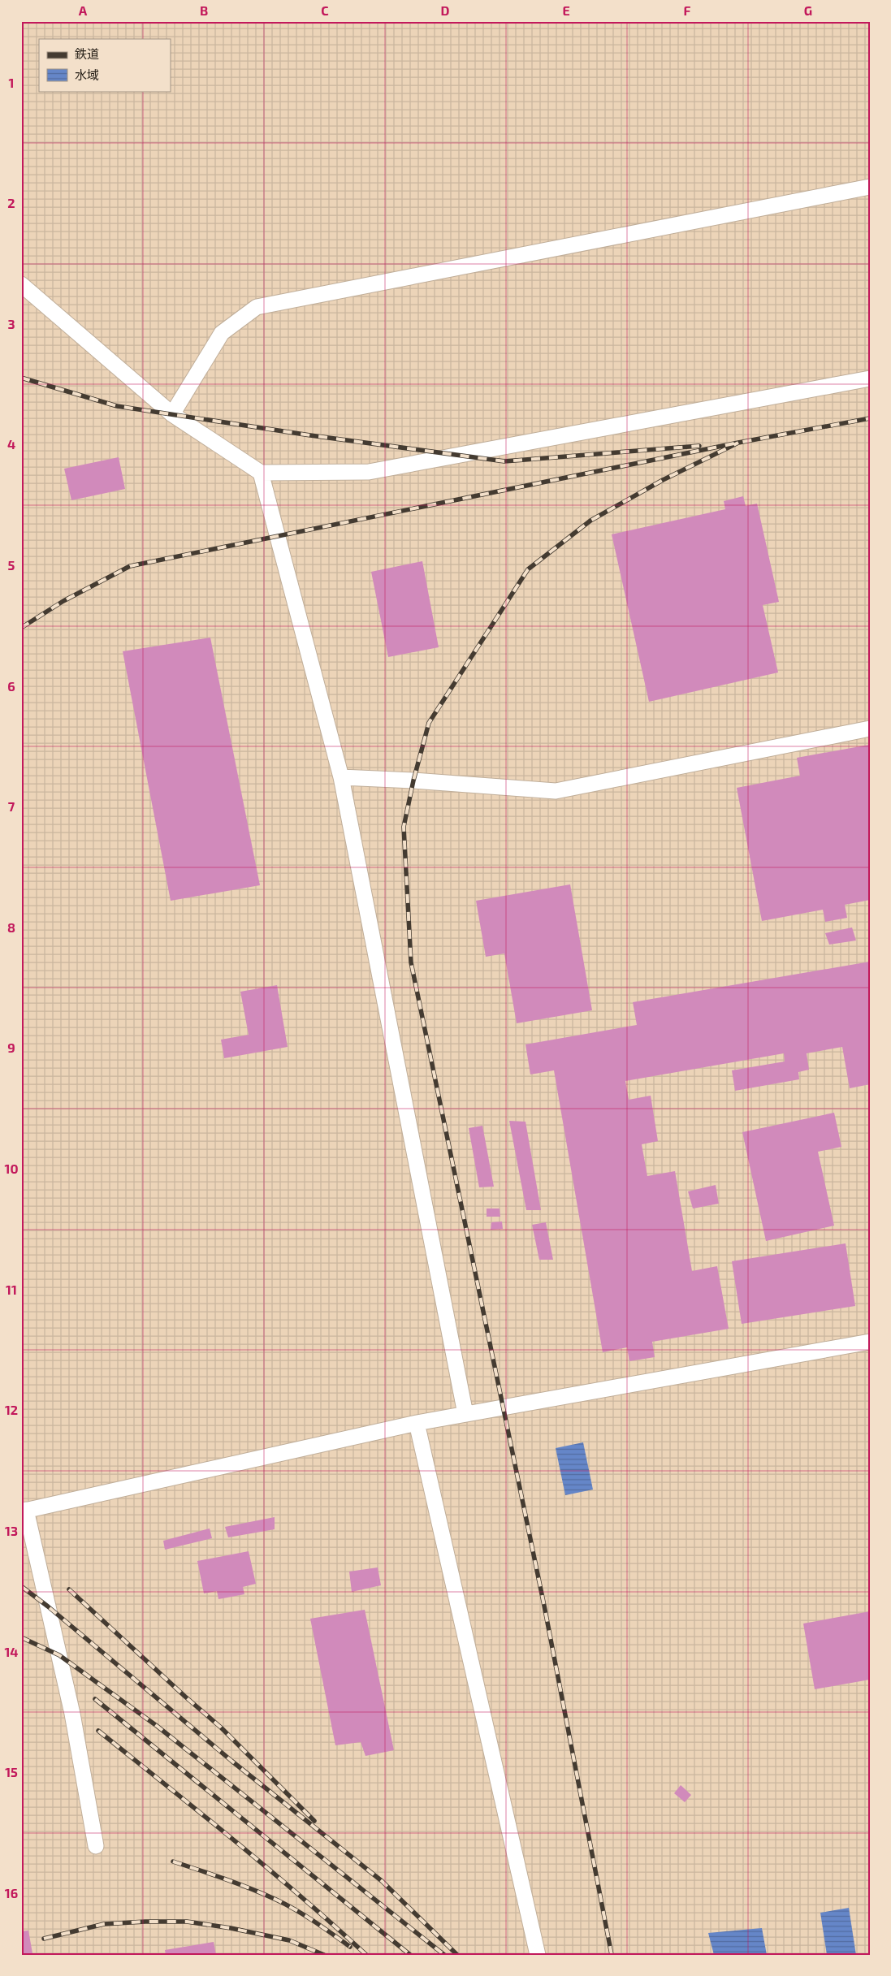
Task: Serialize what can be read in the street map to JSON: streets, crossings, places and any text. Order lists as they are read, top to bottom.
{
  "legend": ["鉄道", "水域"],
  "grid": {
    "columns": [
      "A",
      "B",
      "C",
      "D",
      "E",
      "F",
      "G"
    ],
    "rows": [
      "1",
      "2",
      "3",
      "4",
      "5",
      "6",
      "7",
      "8",
      "9",
      "10",
      "11",
      "12",
      "13",
      "14",
      "15",
      "16"
    ]
  }
}
